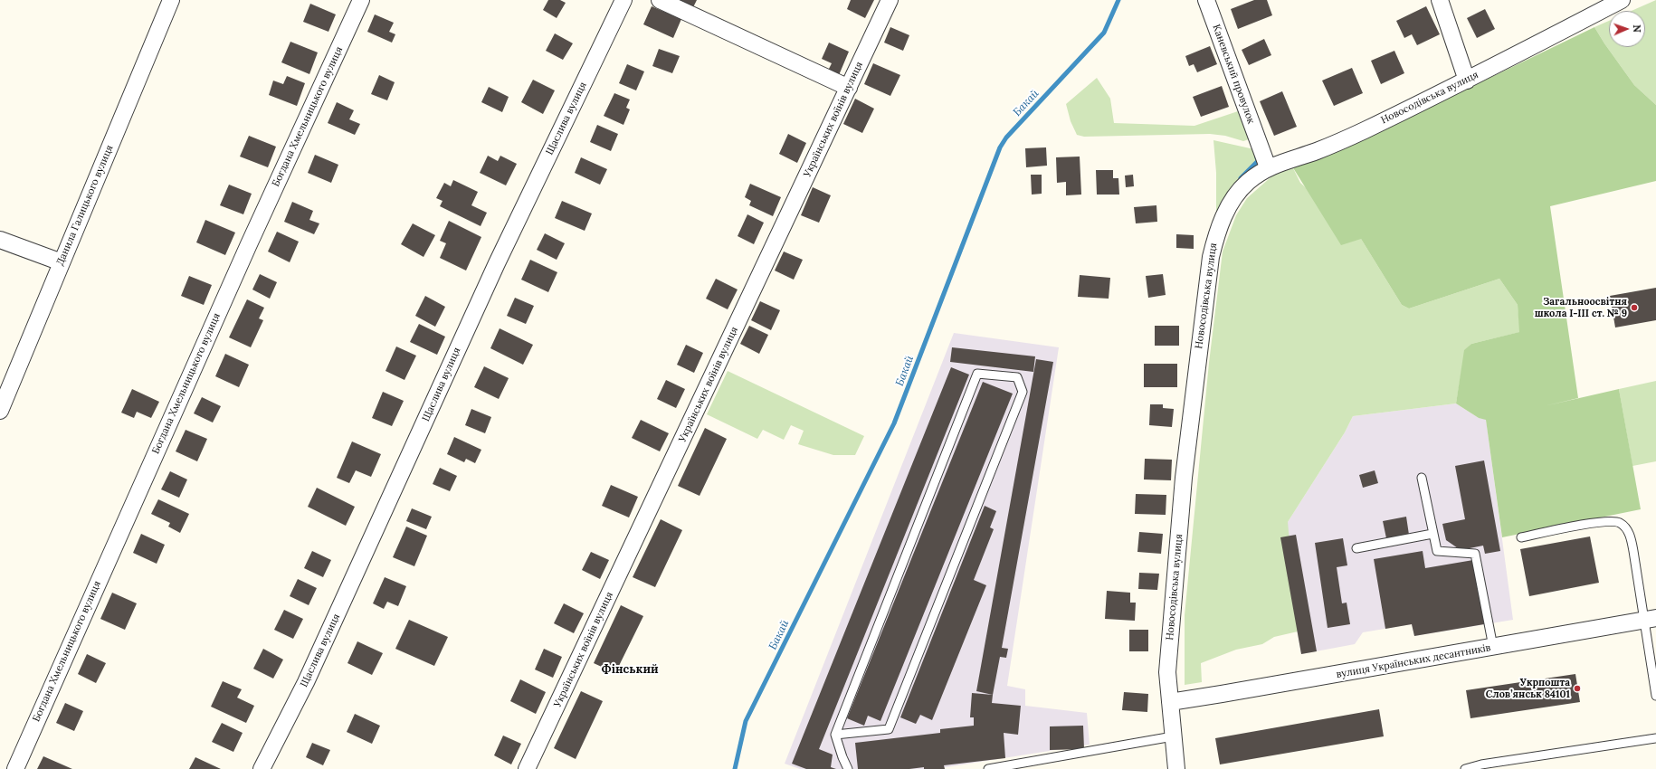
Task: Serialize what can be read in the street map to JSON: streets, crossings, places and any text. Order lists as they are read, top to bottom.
{
  "streets": {
    "street": [
      "Каневський провулок",
      "Новосодівська вулиця",
      "Богдана Хмельницького вулиця",
      "Щаслива вулиця",
      "Українських воїнів вулиця",
      "Данила Галицького вулиця",
      "вулиця Українських десантників"
    ]
  },
  "crossings": [
    ["Каневський провулок", "Новосодівська вулиця"],
    ["Новосодівська вулиця", "вулиця Українських десантників"]
  ],
  "districts": ["Фінський"],
  "water": ["Бакай"],
  "places": ["Загальноосвітня школа І-ІІІ ст. № 9", "Укрпошта Слов’янськ 84101"],
  "north": "right"
}
